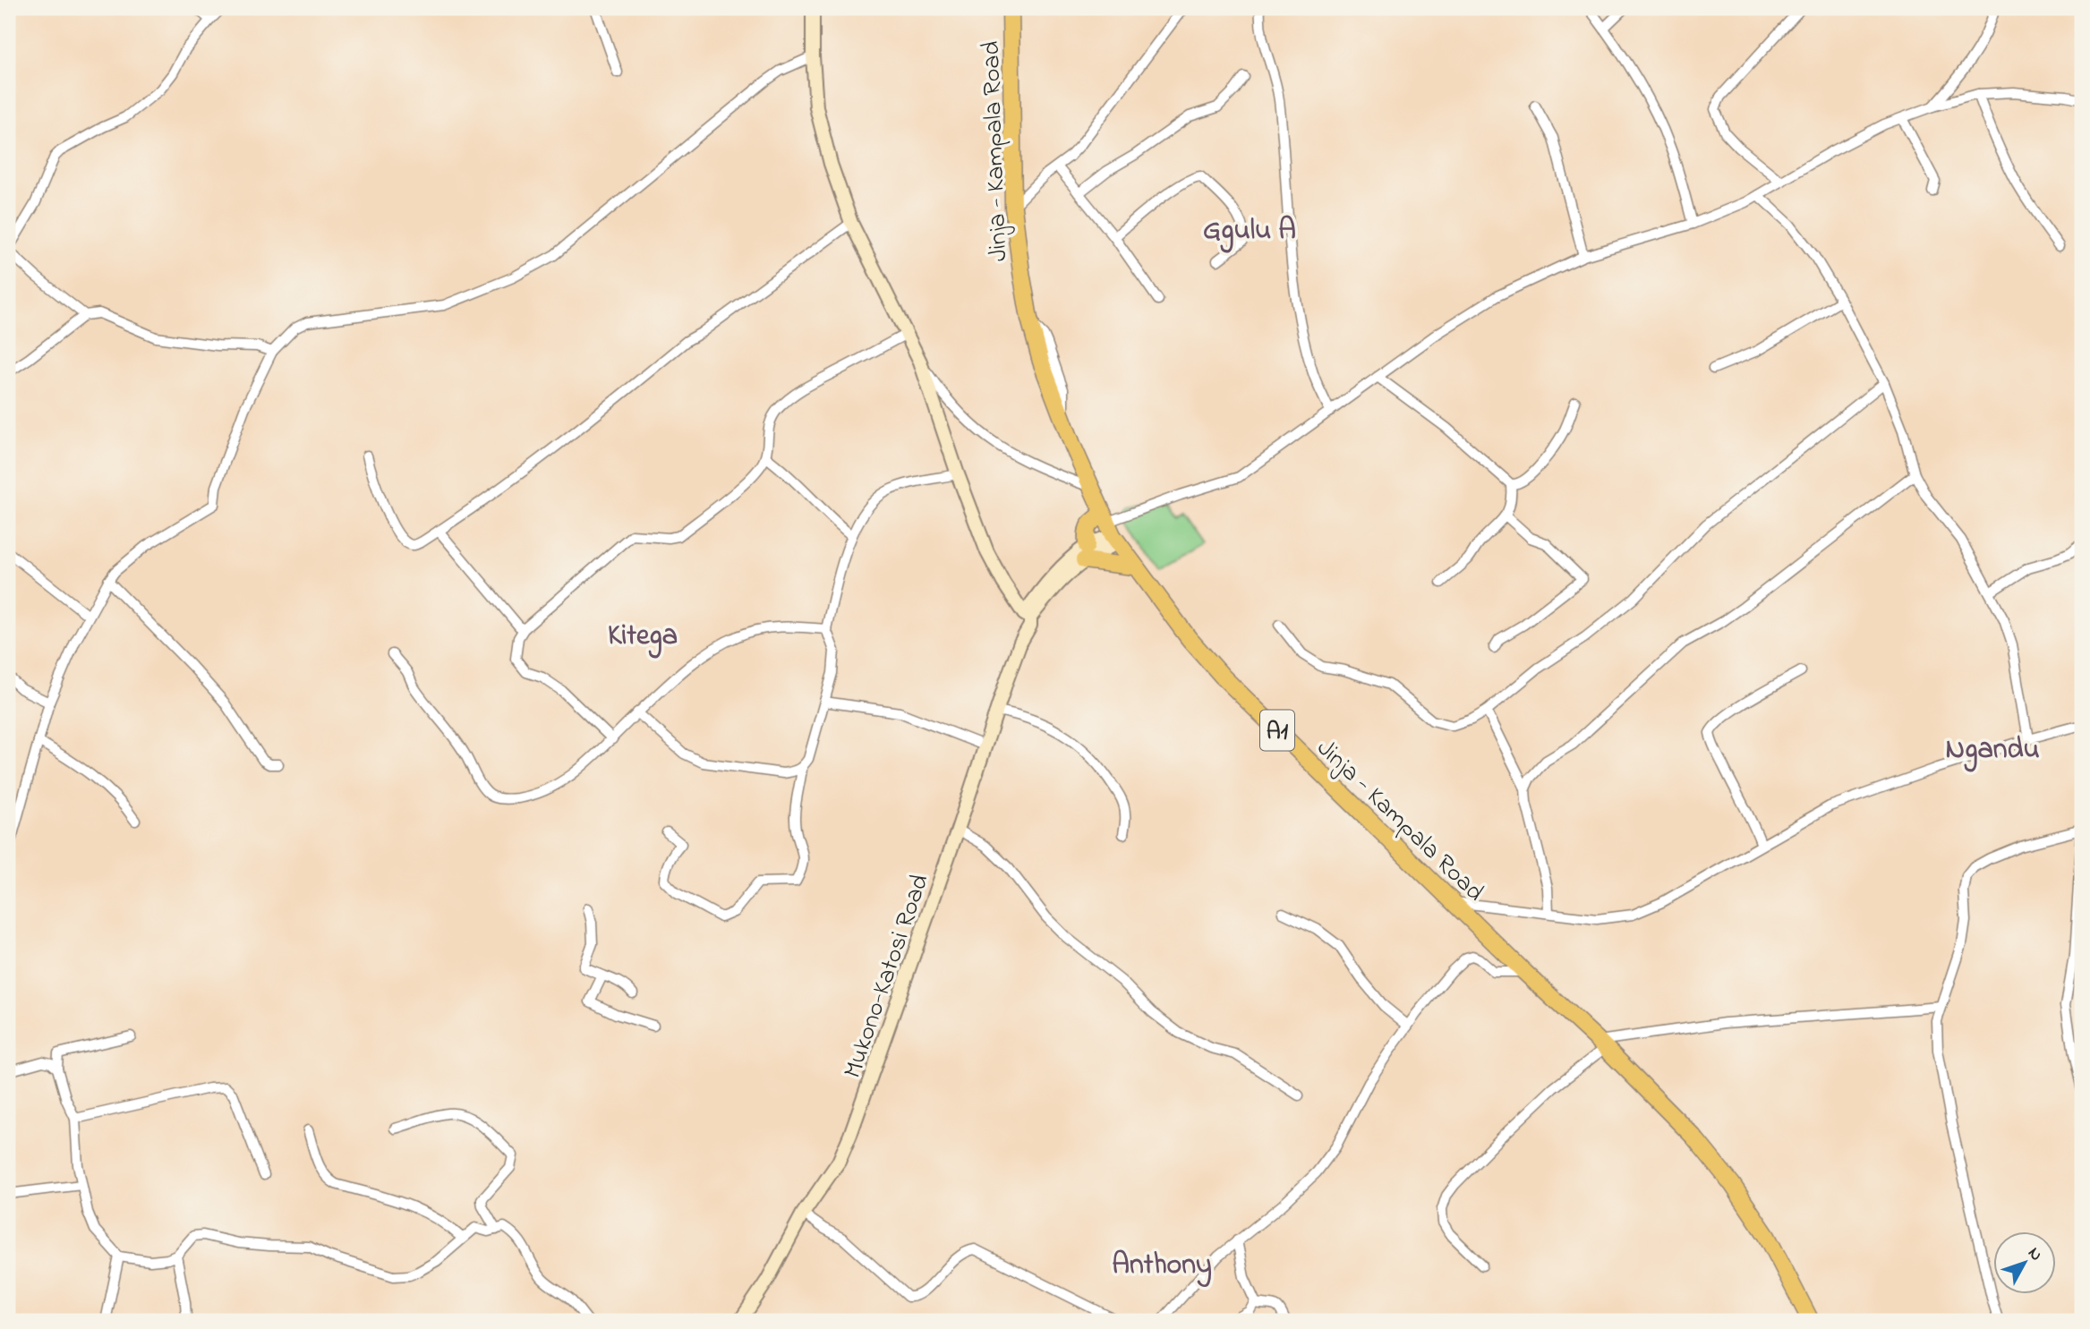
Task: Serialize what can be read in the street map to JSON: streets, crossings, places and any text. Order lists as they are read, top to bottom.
{
  "streets": {
    "highway": ["Jinja - Kampala Road", "A1"],
    "main road": ["Mukono-Katosi Road"]
  },
  "crossings": [
    ["Jinja - Kampala Road", "Mukono-Katosi Road"]
  ],
  "districts": [
    "Ggulu A",
    "Kitega",
    "Ngandu",
    "Anthony"
  ],
  "north": "top right"
}
